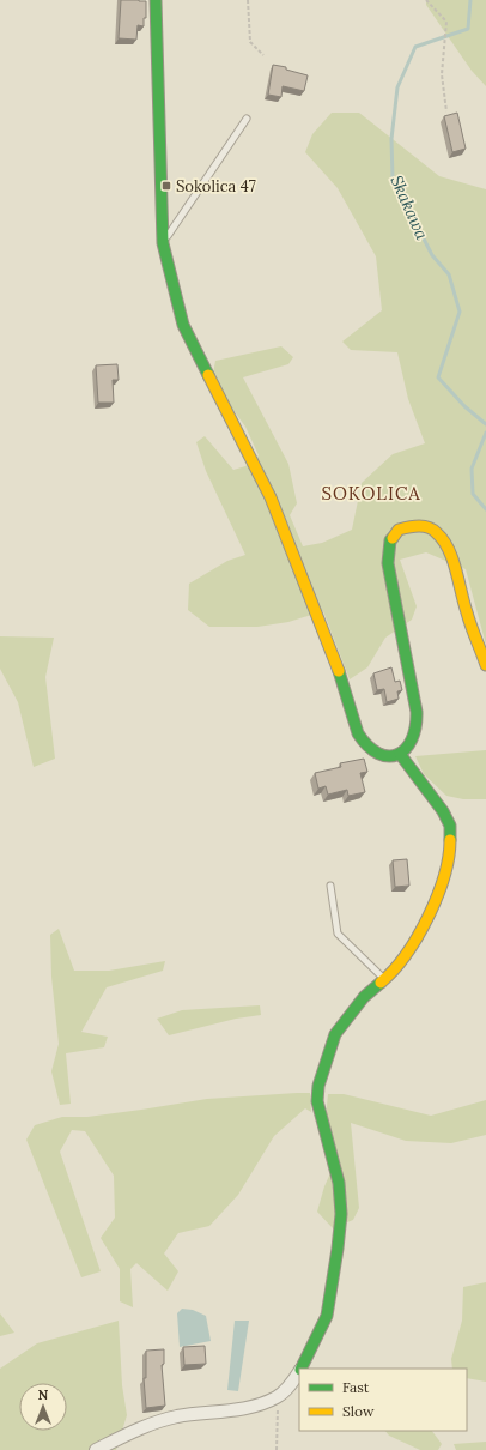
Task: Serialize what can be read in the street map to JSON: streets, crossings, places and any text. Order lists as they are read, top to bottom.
{
  "districts": ["SOKOLICA"],
  "water": ["Skakawa"],
  "places": {
    "transit": ["Sokolica 47"]
  },
  "legend": ["Fast", "Slow"],
  "north": "top"
}
